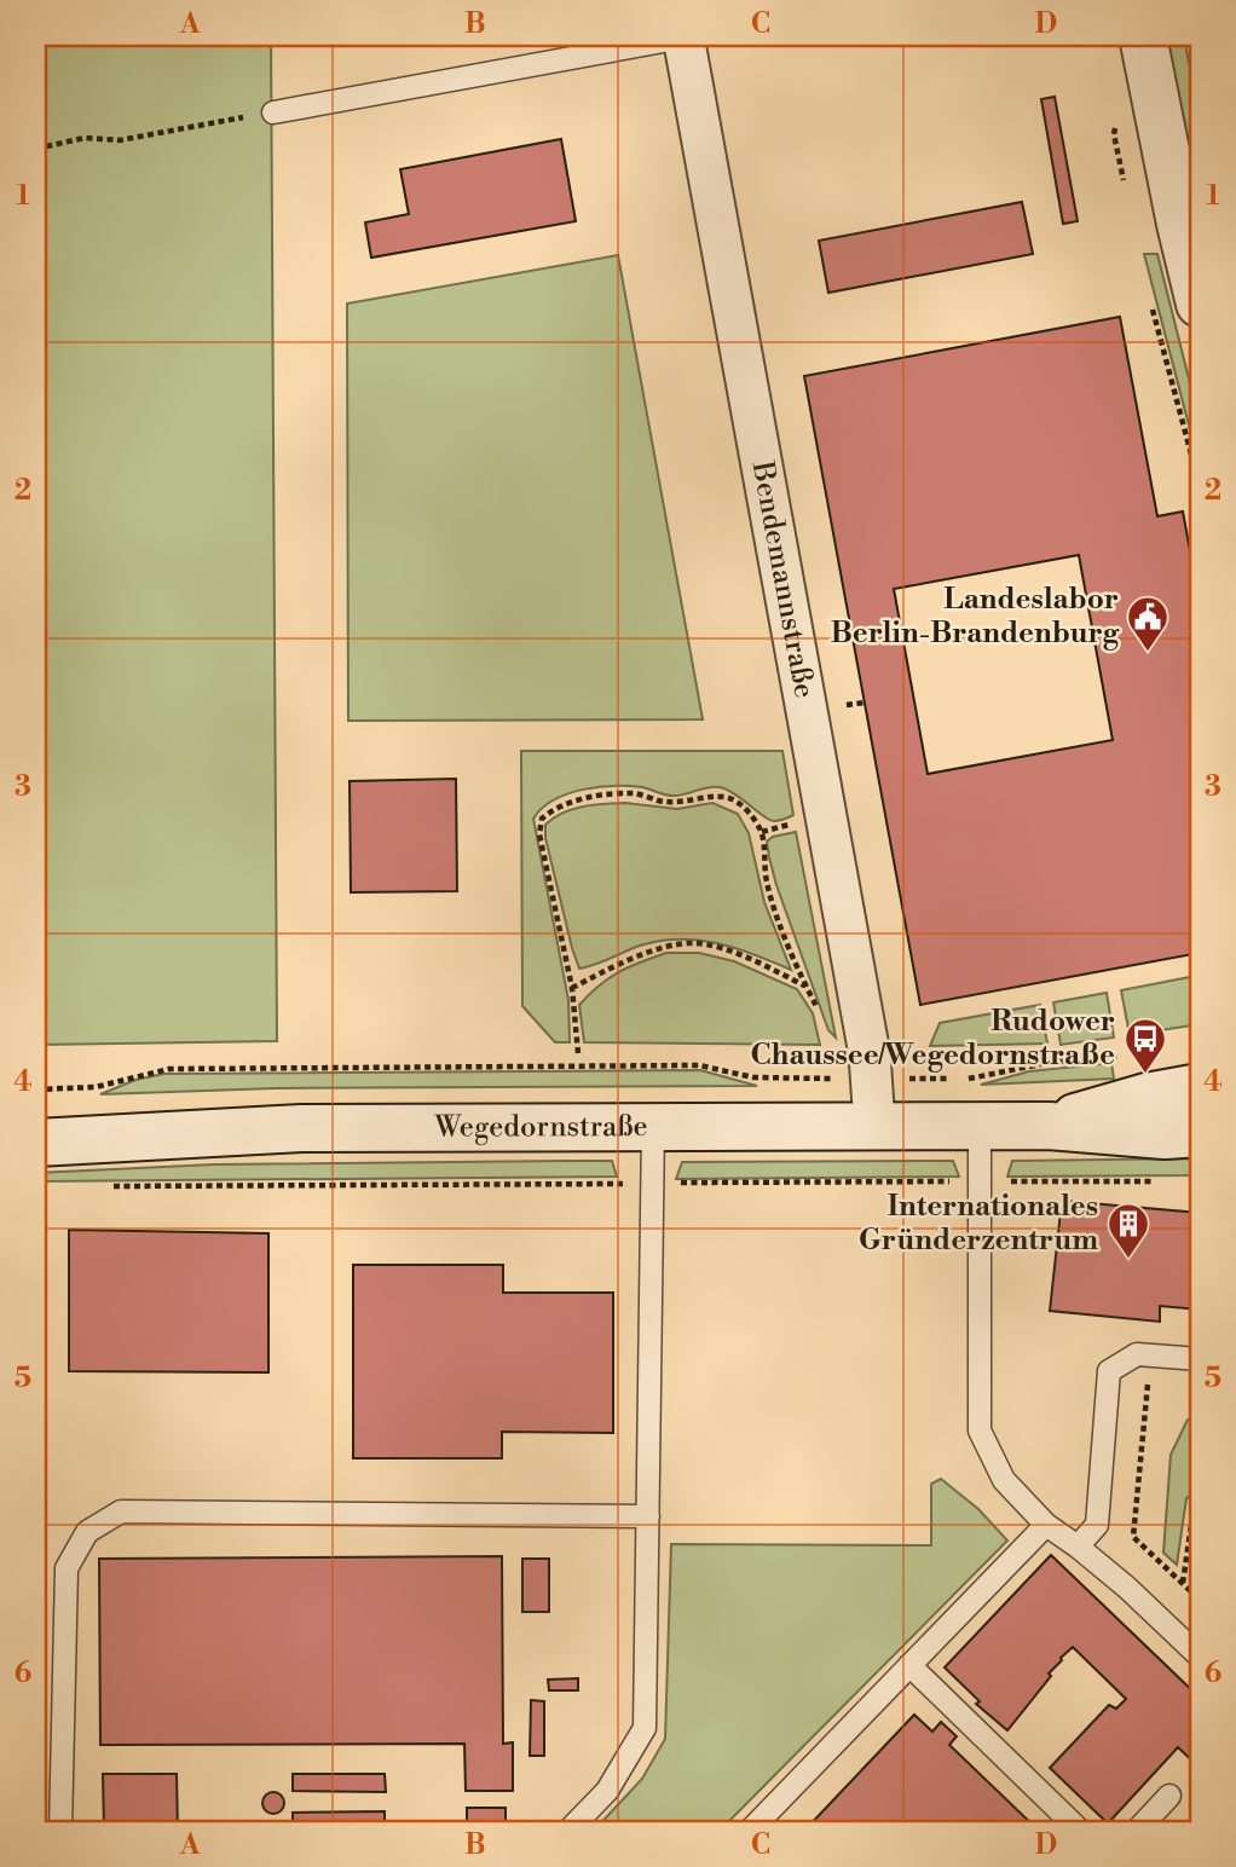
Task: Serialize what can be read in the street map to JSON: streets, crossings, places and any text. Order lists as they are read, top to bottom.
{
  "streets": {
    "main road": ["Wegedornstraße"],
    "street": ["Bendemannstraße"]
  },
  "crossings": [
    ["Bendemannstraße", "Wegedornstraße"]
  ],
  "places": {
    "public building": ["Landeslabor Berlin-Brandenburg"],
    "bus stop": ["Rudower Chaussee/Wegedornstraße"],
    "building": ["Internationales Gründerzentrum"]
  },
  "grid": {
    "columns": [
      "A",
      "B",
      "C",
      "D"
    ],
    "rows": [
      "1",
      "2",
      "3",
      "4",
      "5",
      "6"
    ]
  }
}
